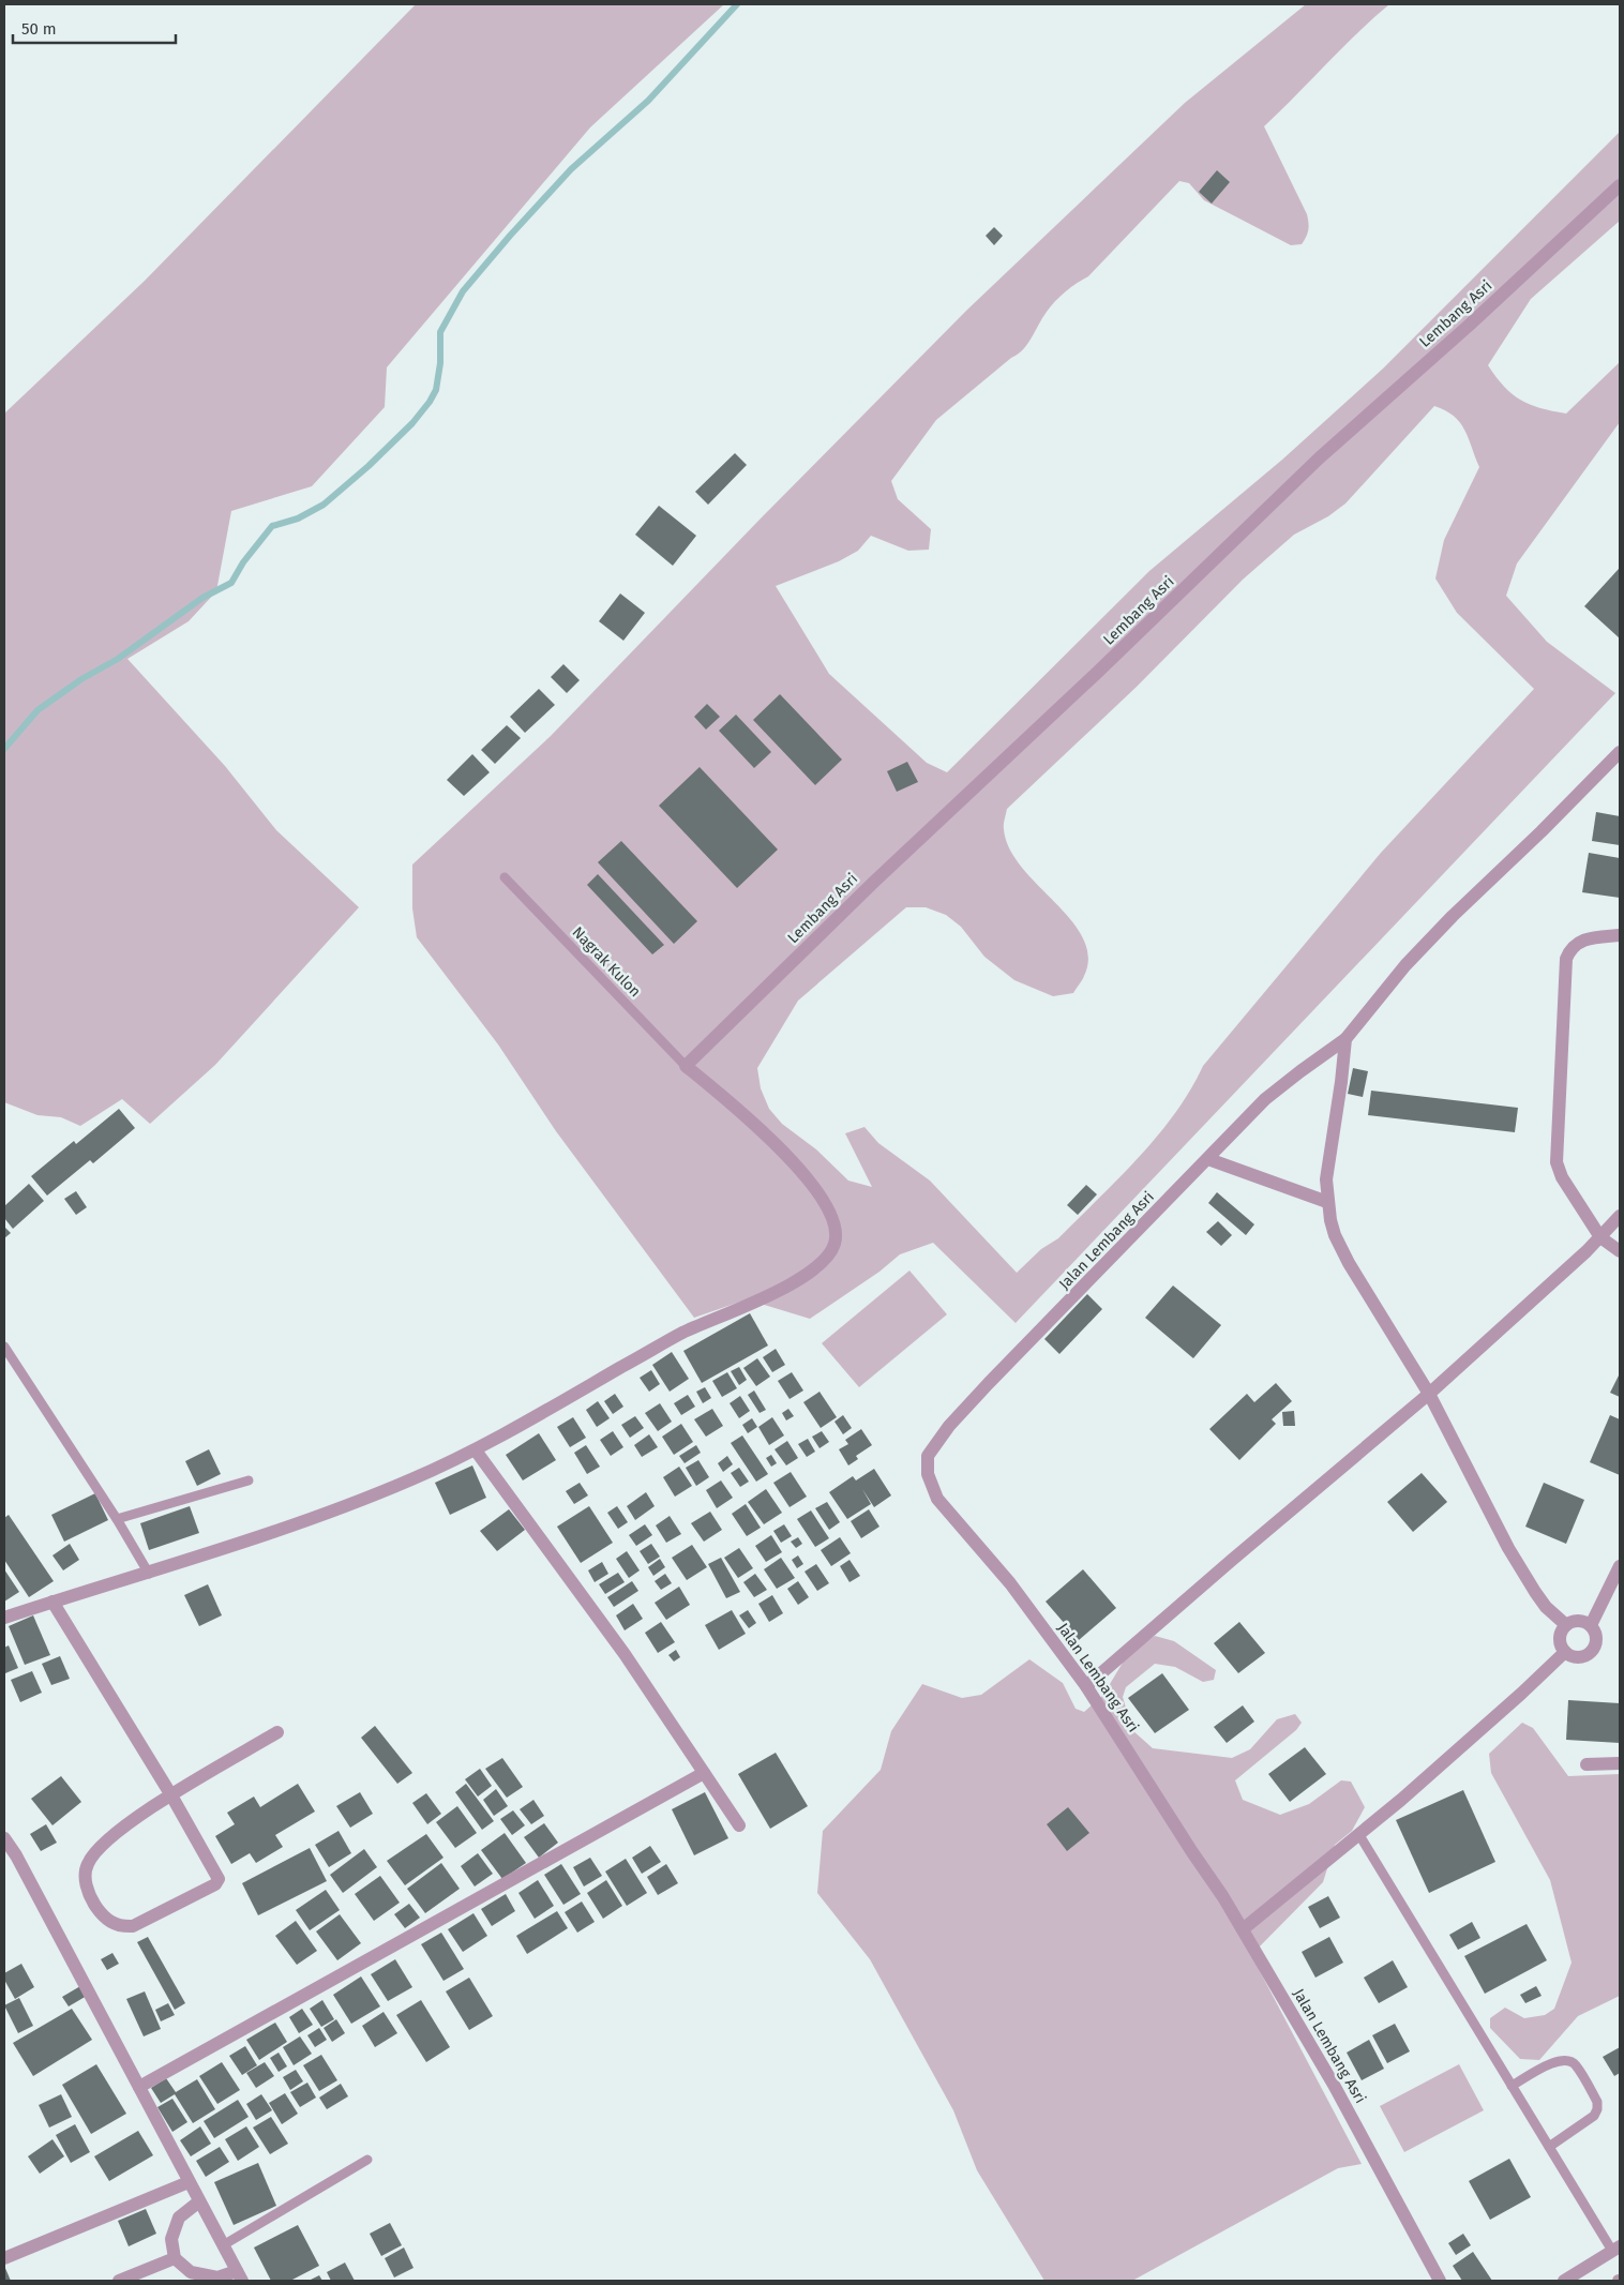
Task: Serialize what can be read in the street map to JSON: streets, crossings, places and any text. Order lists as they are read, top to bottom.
{
  "streets": {
    "street": ["Lembang Asri", "Jalan Lembang Asri"],
    "lane": ["Nagrak Kulon"]
  },
  "crossings": [
    ["Lembang Asri", "Nagrak Kulon"]
  ],
  "scale_bar": "50 m"
}
